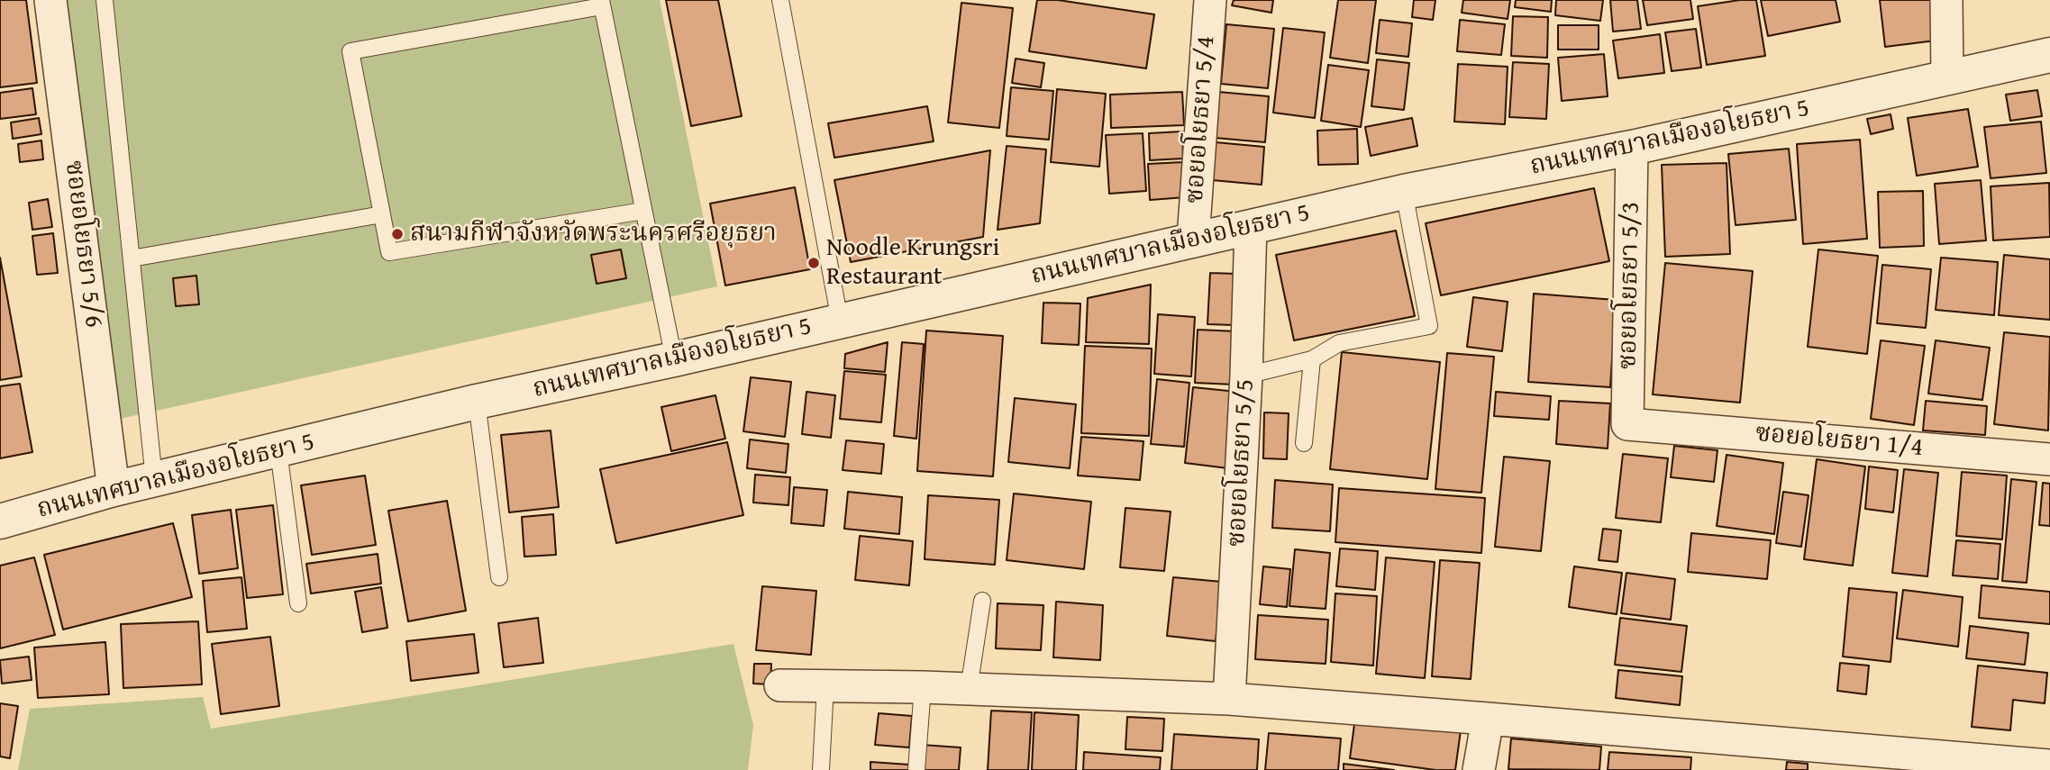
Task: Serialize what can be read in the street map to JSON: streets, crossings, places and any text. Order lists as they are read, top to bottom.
{
  "streets": {
    "street": [
      "ซอยอโยธยา 5/4",
      "ถนนเทศบาลเมืองอโยธยา 5",
      "ซอยอโยธยา 5/6",
      "ซอยอโยธยา 5/3",
      "ซอยอโยธยา 1/4",
      "ซอยอโยธยา 5/5"
    ]
  },
  "crossings": [
    ["ซอยอโยธยา 5/4", "ถนนเทศบาลเมืองอโยธยา 5"],
    ["ถนนเทศบาลเมืองอโยธยา 5", "ซอยอโยธยา 5/6"],
    ["ถนนเทศบาลเมืองอโยธยา 5", "ซอยอโยธยา 5/3"],
    ["ถนนเทศบาลเมืองอโยธยา 5", "ซอยอโยธยา 5/5"],
    ["ซอยอโยธยา 5/3", "ซอยอโยธยา 1/4"]
  ],
  "places": ["สนามกีฬาจังหวัดพระนครศรีอยุธยา", "Noodle Krungsri Restaurant"]
}
